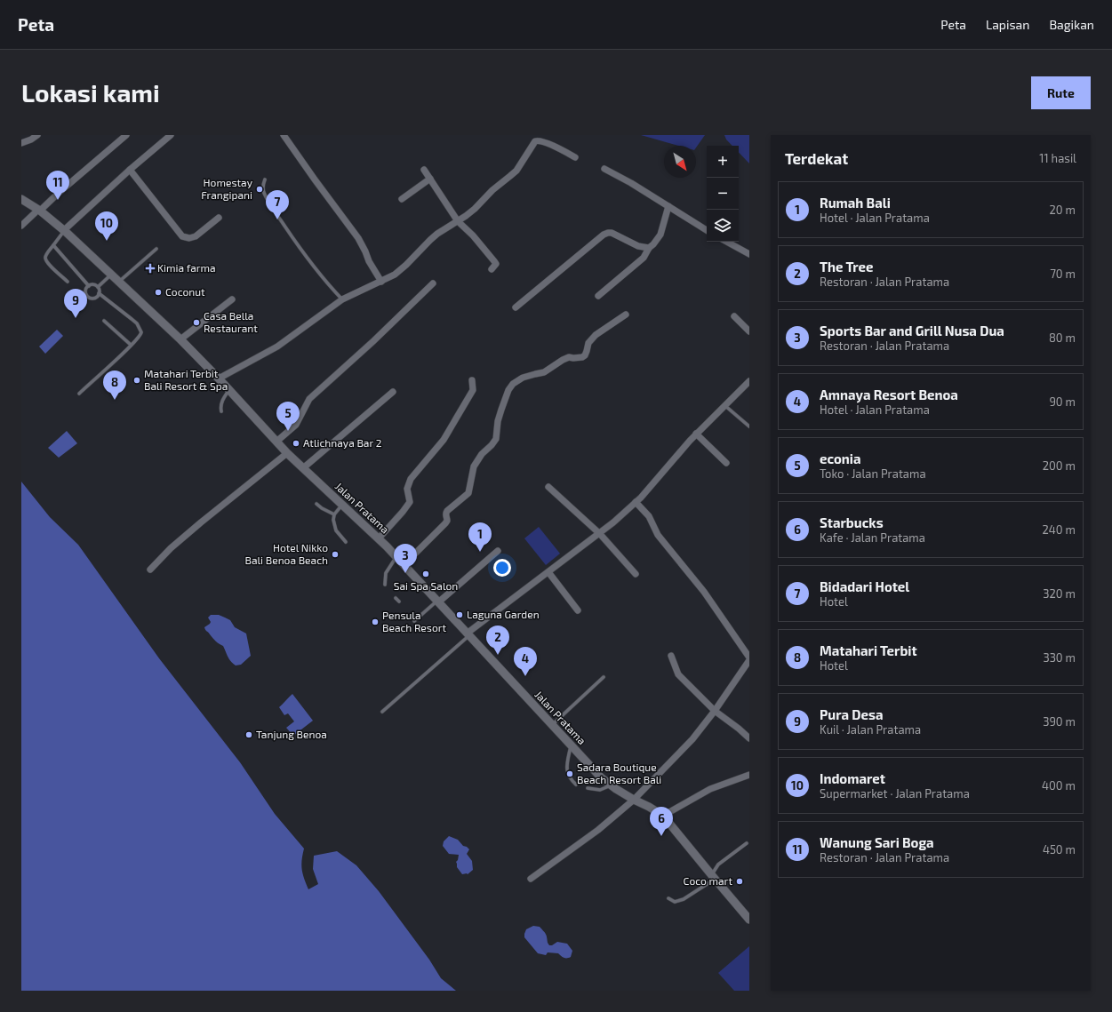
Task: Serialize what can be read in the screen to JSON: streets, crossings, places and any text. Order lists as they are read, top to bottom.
{
  "streets": {
    "street": ["Jalan Pratama"]
  },
  "places": {
    "other": [
      "Homestay Frangipani",
      "Coconut",
      "Casa Bella Restaurant",
      "Matahari Terbit Bali Resort & Spa",
      "Atlichnaya Bar 2",
      "Hotel Nikko Bali Benoa Beach",
      "Sai Spa Salon",
      "Laguna Garden",
      "Pensula Beach Resort",
      "Tanjung Benoa",
      "Sadara Boutique Beach Resort Bali",
      "Coco mart"
    ],
    "health": ["Kimia farma"]
  },
  "north": "bottom right",
  "page": {
    "header": "Peta",
    "nav": ["Peta", "Lapisan", "Bagikan"],
    "buttons": "Rute",
    "title": "Lokasi kami",
    "heading": ["Terdekat", "11 hasil"],
    "map_buttons": ["+", "−"],
    "pins": [
      "11",
      "7",
      "10",
      "9",
      "8",
      "5",
      "1",
      "3",
      "2",
      "4",
      "6"
    ],
    "list": [
      {
        "mark": "1",
        "name": "Rumah Bali",
        "note": "Hotel · Jalan Pratama",
        "value": "20 m"
      },
      {
        "mark": "2",
        "name": "The Tree",
        "note": "Restoran · Jalan Pratama",
        "value": "70 m"
      },
      {
        "mark": "3",
        "name": "Sports Bar and Grill Nusa Dua",
        "note": "Restoran · Jalan Pratama",
        "value": "80 m"
      },
      {
        "mark": "4",
        "name": "Amnaya Resort Benoa",
        "note": "Hotel · Jalan Pratama",
        "value": "90 m"
      },
      {
        "mark": "5",
        "name": "econia",
        "note": "Toko · Jalan Pratama",
        "value": "200 m"
      },
      {
        "mark": "6",
        "name": "Starbucks",
        "note": "Kafe · Jalan Pratama",
        "value": "240 m"
      },
      {
        "mark": "7",
        "name": "Bidadari Hotel",
        "note": "Hotel",
        "value": "320 m"
      },
      {
        "mark": "8",
        "name": "Matahari Terbit",
        "note": "Hotel",
        "value": "330 m"
      },
      {
        "mark": "9",
        "name": "Pura Desa",
        "note": "Kuil · Jalan Pratama",
        "value": "390 m"
      },
      {
        "mark": "10",
        "name": "Indomaret",
        "note": "Supermarket · Jalan Pratama",
        "value": "400 m"
      },
      {
        "mark": "11",
        "name": "Wanung Sari Boga",
        "note": "Restoran · Jalan Pratama",
        "value": "450 m"
      }
    ]
  }
}
